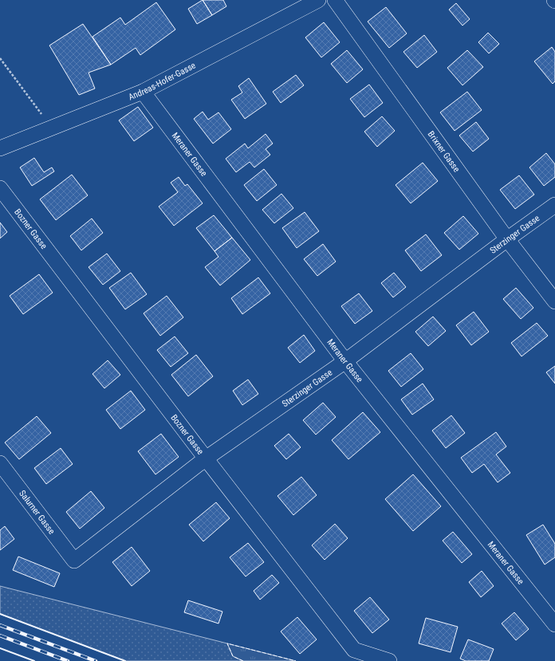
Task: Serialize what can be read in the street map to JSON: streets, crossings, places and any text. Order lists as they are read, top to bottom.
{
  "streets": {
    "street": [
      "Andreas-Hofer-Gasse",
      "Brixner Gasse",
      "Meraner Gasse",
      "Bozner Gasse",
      "Sterzinger Gasse",
      "Salurner Gasse"
    ]
  },
  "crossings": [
    ["Andreas-Hofer-Gasse", "Meraner Gasse"],
    ["Brixner Gasse", "Sterzinger Gasse"],
    ["Meraner Gasse", "Sterzinger Gasse"],
    ["Bozner Gasse", "Sterzinger Gasse"],
    ["Sterzinger Gasse", "Salurner Gasse"]
  ]
}
